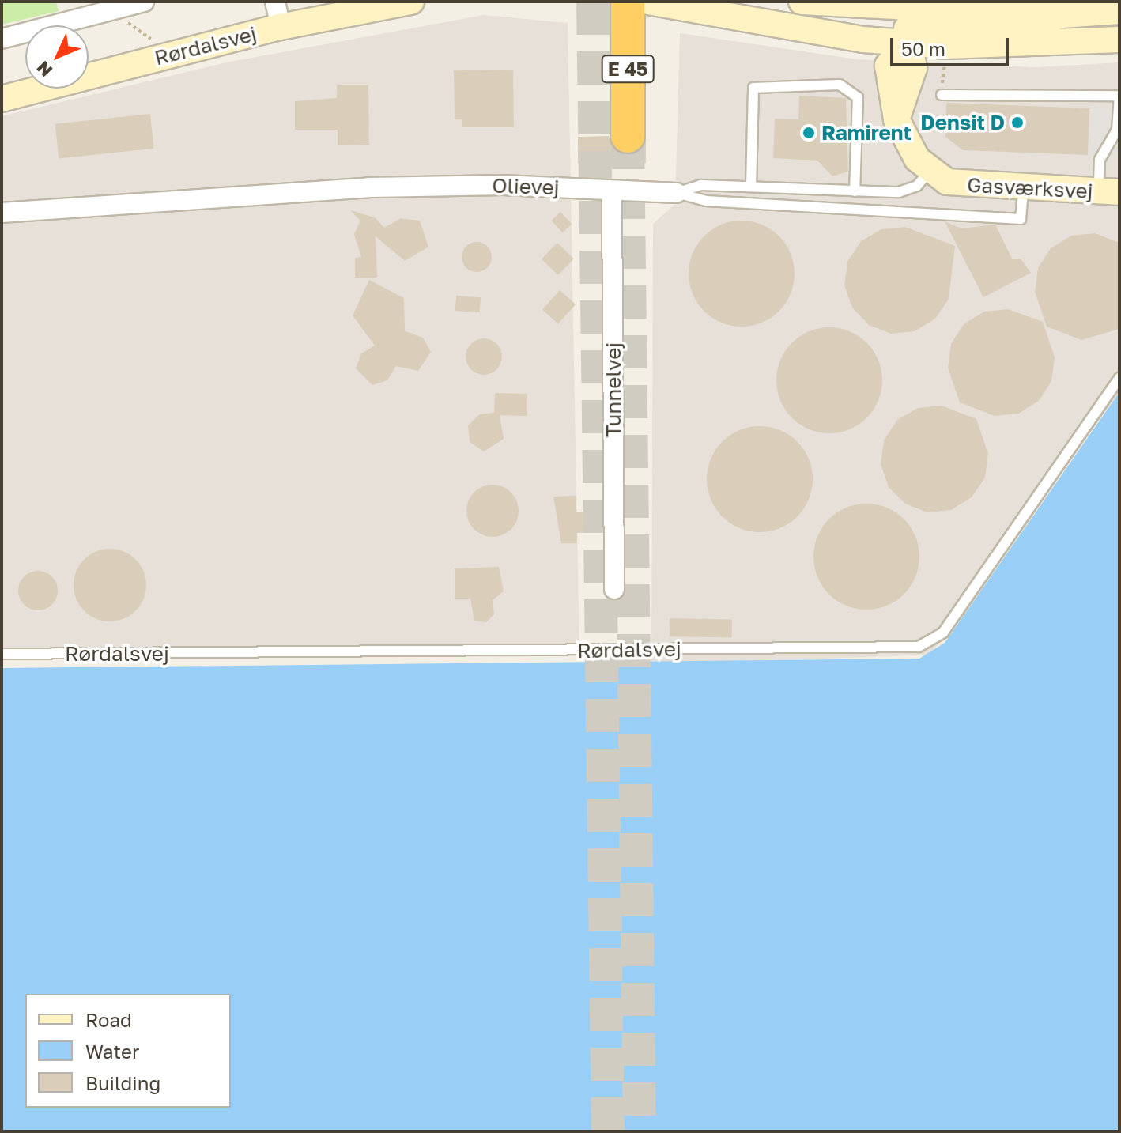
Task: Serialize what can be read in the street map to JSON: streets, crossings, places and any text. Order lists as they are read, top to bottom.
{
  "streets": {
    "highway": ["E 45"],
    "street": [
      "Rørdalsvej",
      "Olievej",
      "Gasværksvej",
      "Tunnelvej"
    ]
  },
  "crossings": [
    ["Olievej", "Gasværksvej"],
    ["Olievej", "Tunnelvej"]
  ],
  "places": ["Densit D", "Ramirent"],
  "legend": ["Road", "Water", "Building"],
  "scale_bar": "50 m",
  "north": "bottom left"
}
